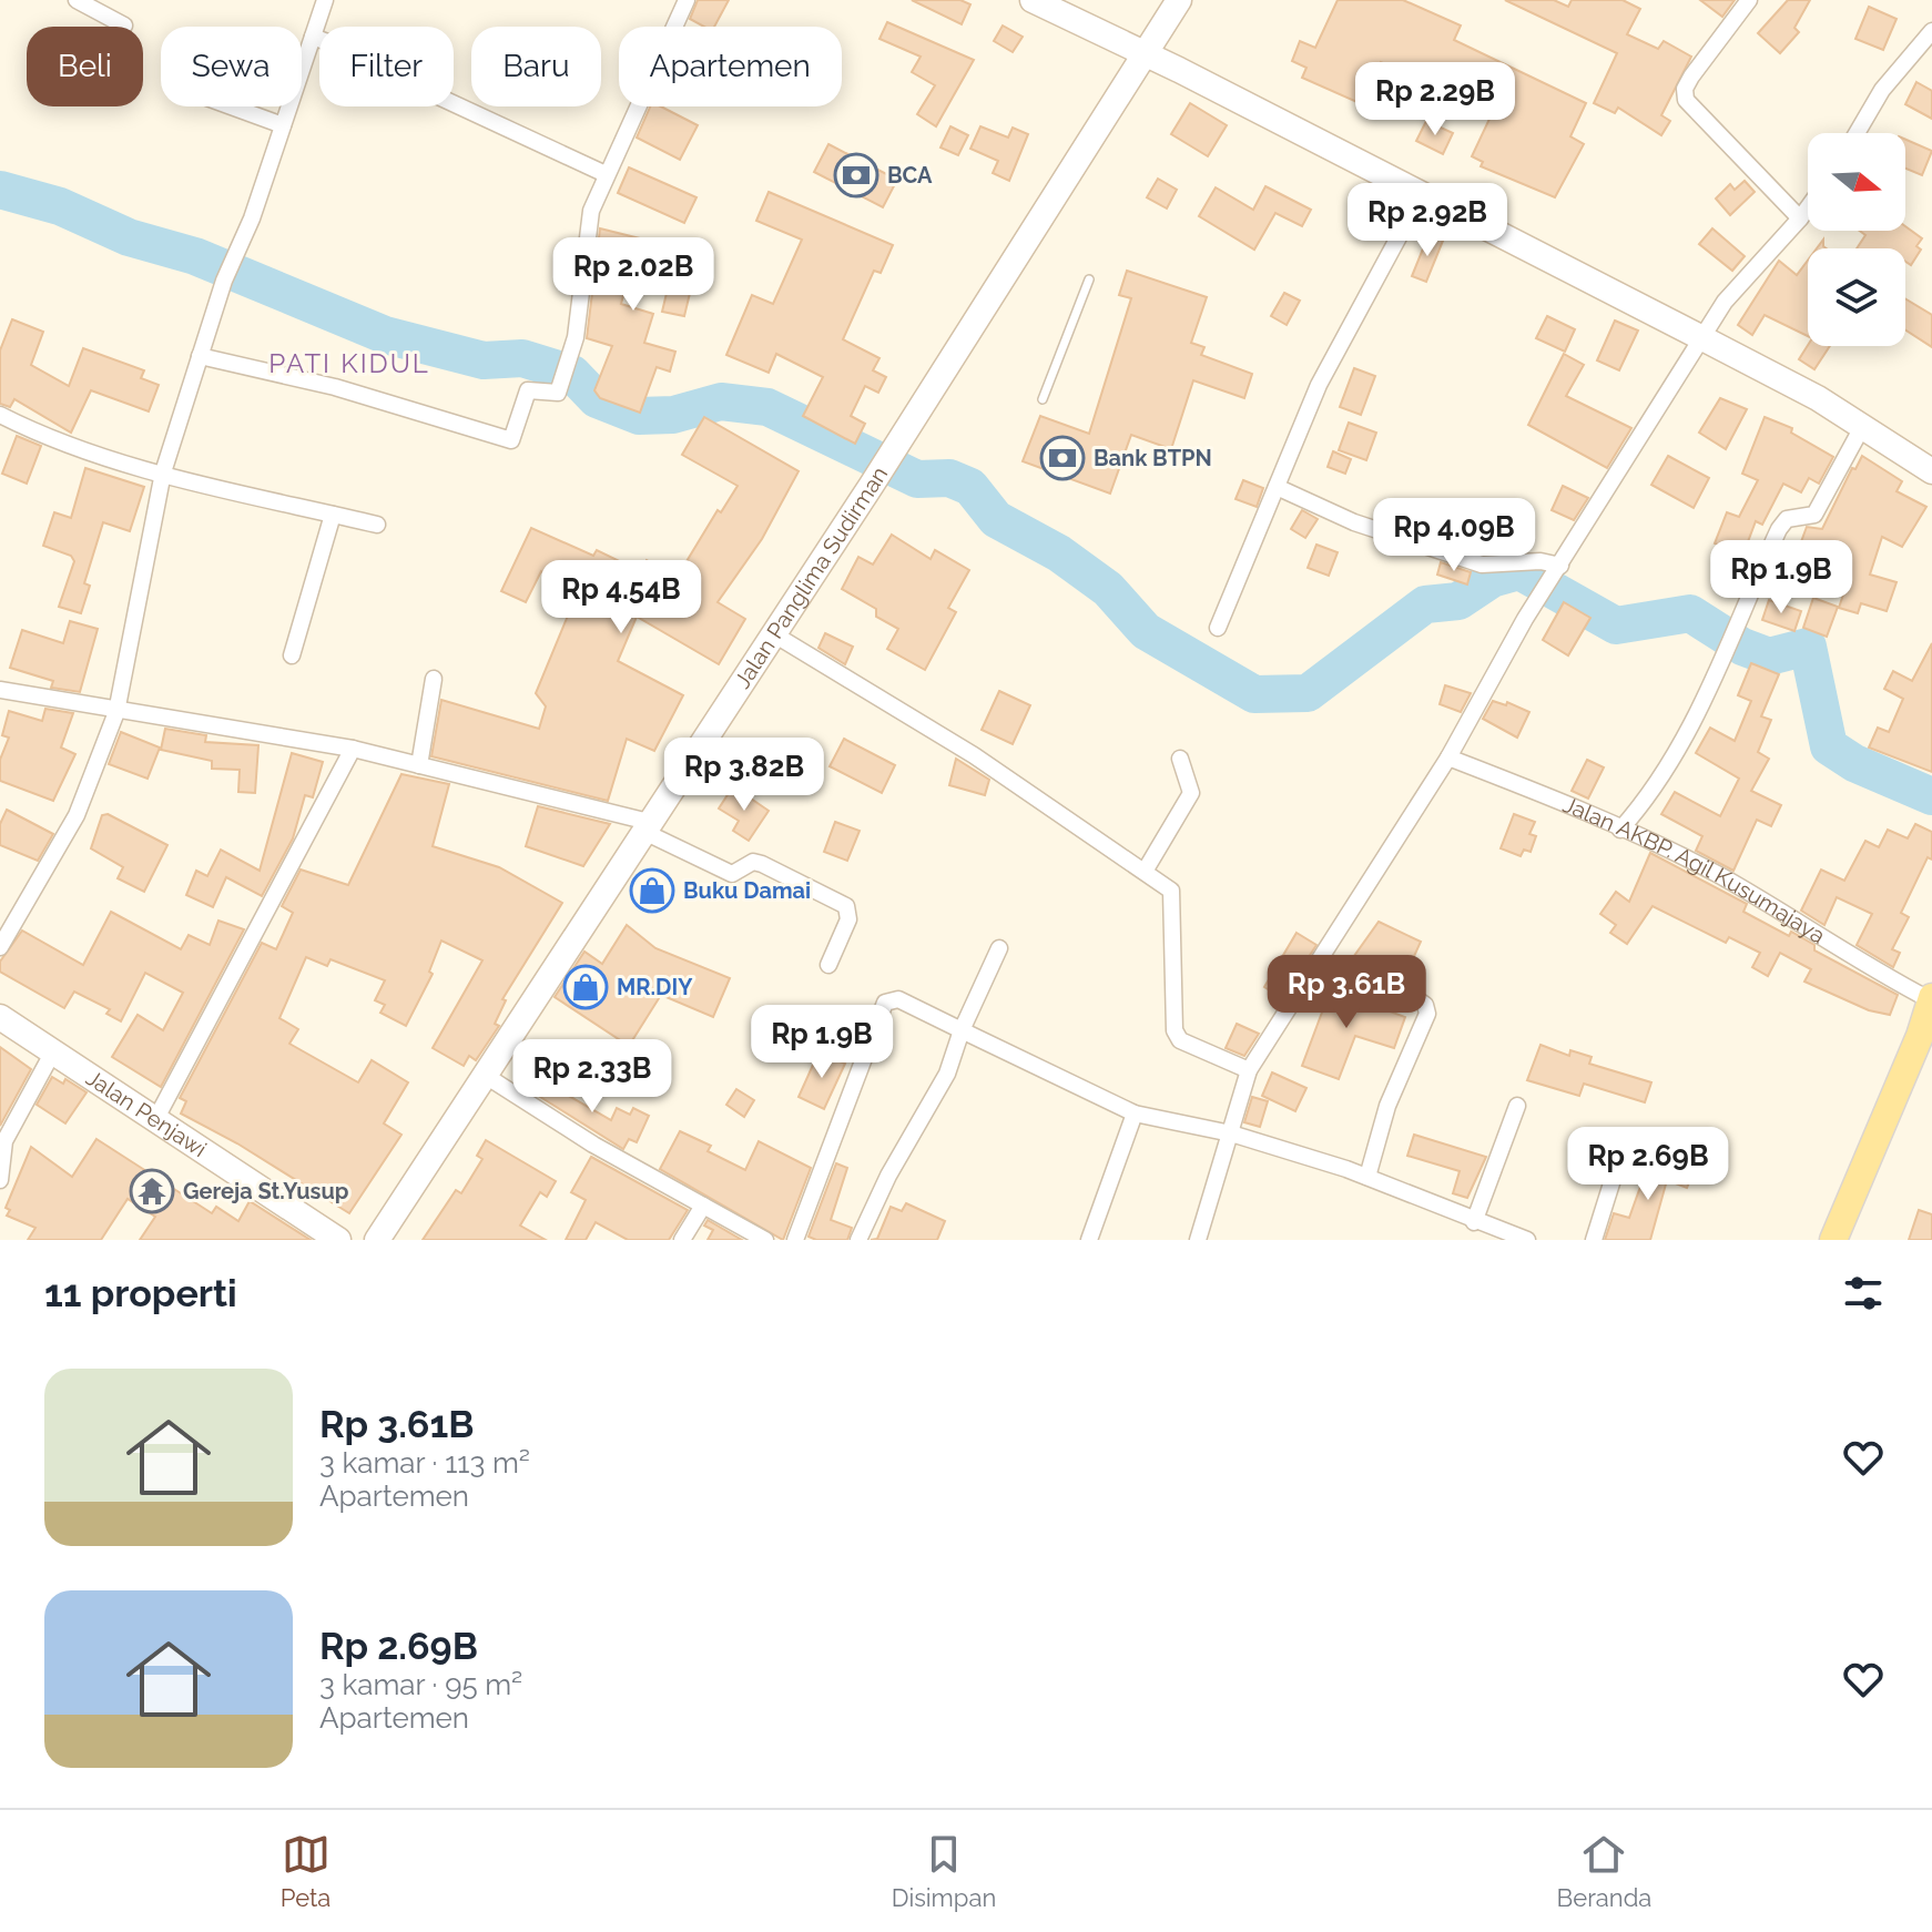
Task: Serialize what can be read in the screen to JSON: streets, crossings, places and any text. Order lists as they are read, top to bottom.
{
  "streets": {
    "main road": ["Jalan Panglima Sudirman", "Jalan Penjawi"],
    "street": ["Jalan AKBP. Agil Kusumajaya"]
  },
  "districts": ["PATI KIDUL"],
  "places": {
    "bank": ["BCA", "Bank BTPN"],
    "shop": ["Buku Damai", "MR.DIY"],
    "temple": ["Gereja St.Yusup"]
  },
  "north": "right",
  "page": {
    "chip": [
      "Beli",
      "Sewa",
      "Filter",
      "Baru",
      "Apartemen"
    ],
    "price": [
      "Rp 2.29B",
      "Rp 2.92B",
      "Rp 2.02B",
      "Rp 4.09B",
      "Rp 1.9B",
      "Rp 4.54B",
      "Rp 3.82B",
      "Rp 3.61B",
      "Rp 1.9B",
      "Rp 2.33B",
      "Rp 2.69B"
    ],
    "heading": "11 properti",
    "list": [
      {
        "name": "Rp 3.61B",
        "note": "3 kamar · 113 m² · Apartemen"
      },
      {
        "name": "Rp 2.69B",
        "note": "3 kamar · 95 m² · Apartemen"
      }
    ],
    "tabs": ["Peta", "Disimpan", "Beranda"]
  }
}
